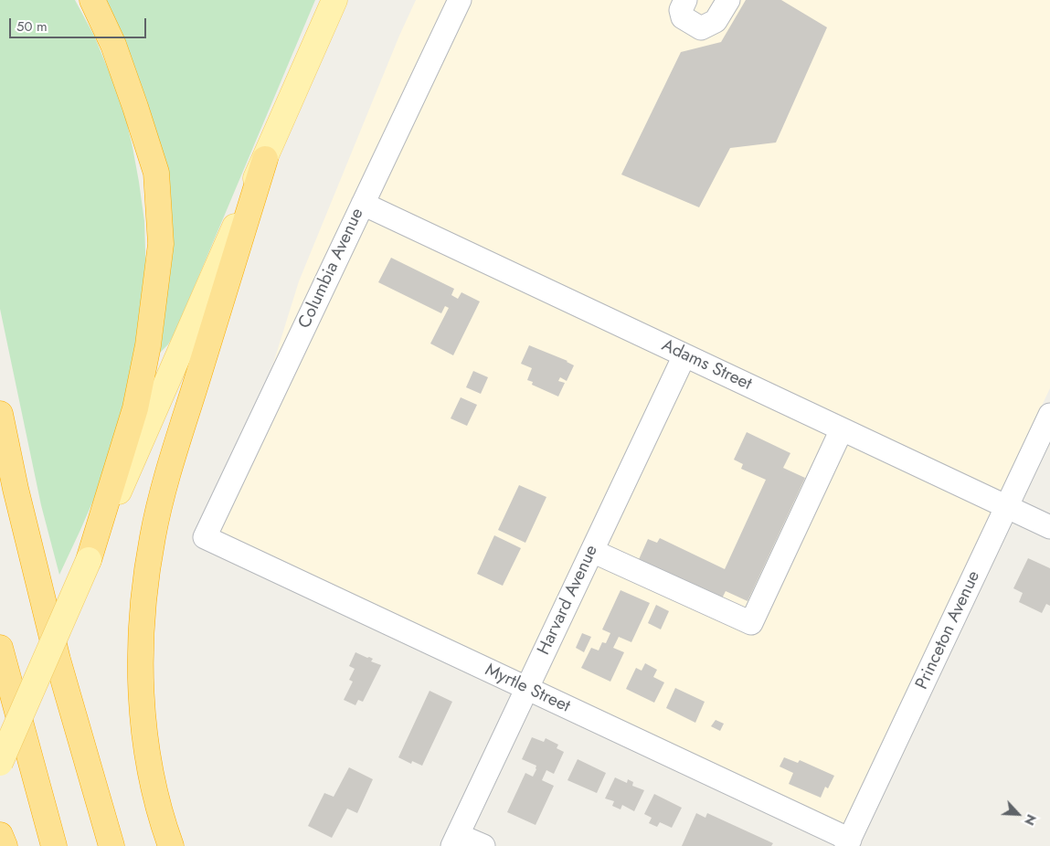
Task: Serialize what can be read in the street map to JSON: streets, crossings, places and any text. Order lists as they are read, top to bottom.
{
  "streets": {
    "street": [
      "Columbia Avenue",
      "Adams Street",
      "Harvard Avenue",
      "Princeton Avenue",
      "Myrtle Street"
    ]
  },
  "crossings": [
    ["Columbia Avenue", "Adams Street"],
    ["Columbia Avenue", "Myrtle Street"],
    ["Adams Street", "Harvard Avenue"],
    ["Adams Street", "Princeton Avenue"],
    ["Harvard Avenue", "Myrtle Street"],
    ["Princeton Avenue", "Myrtle Street"]
  ],
  "scale_bar": "50 m",
  "north": "bottom right"
}
